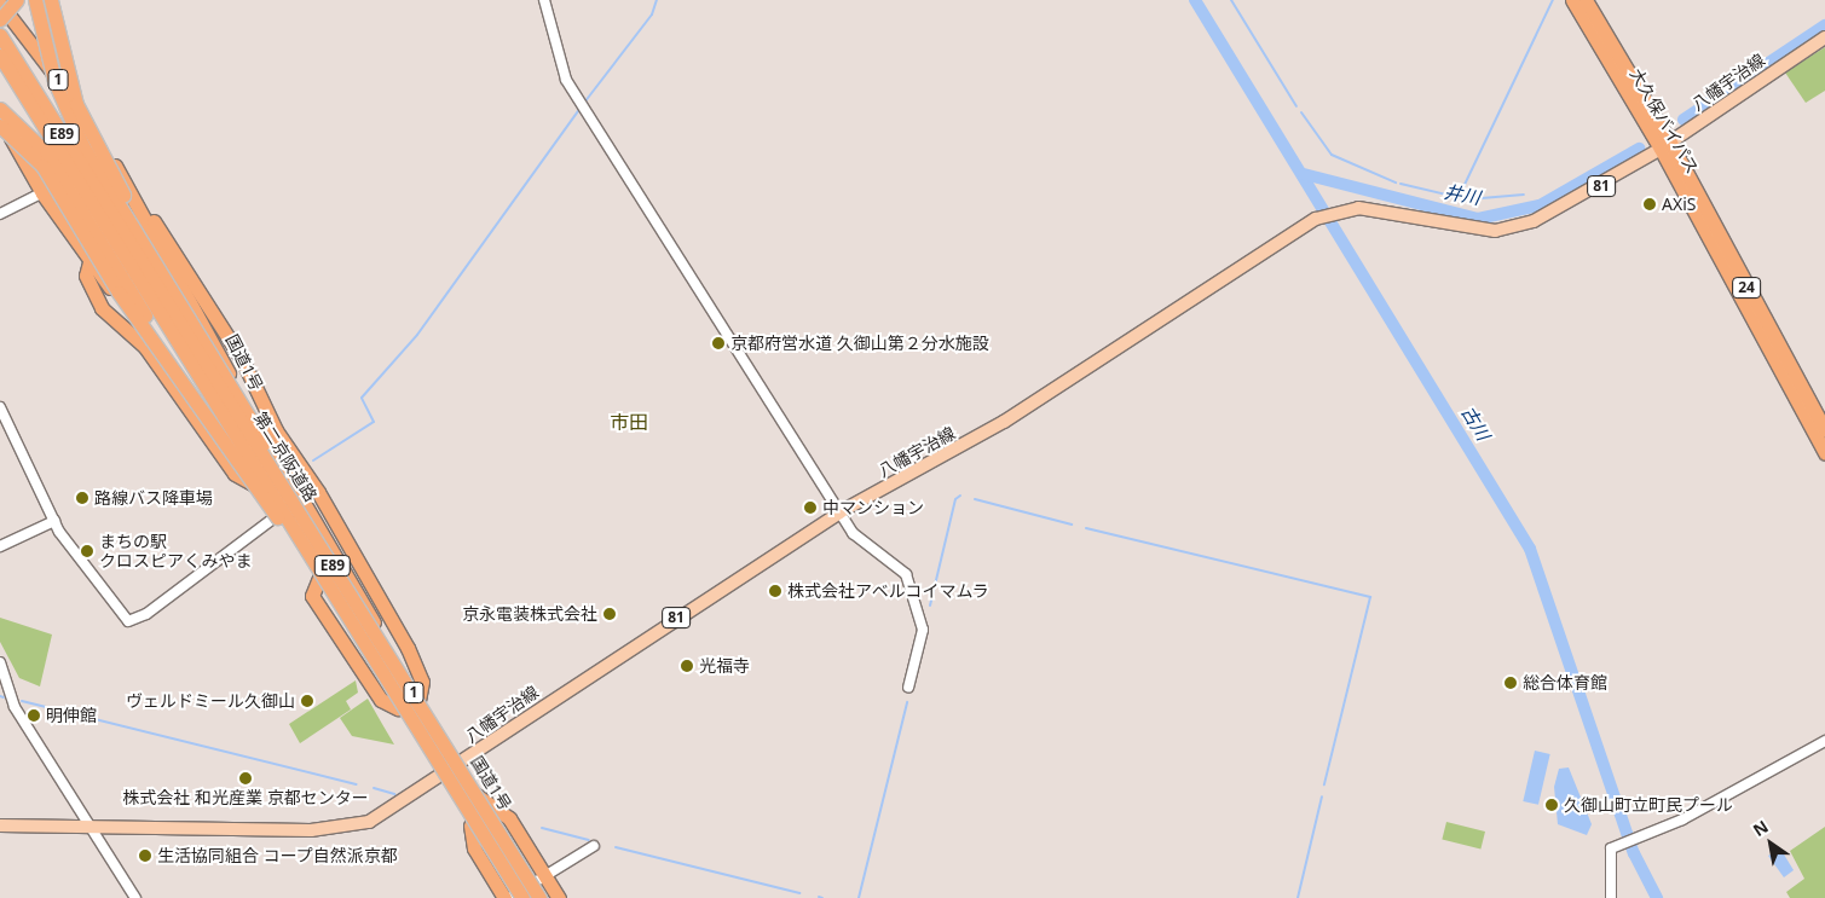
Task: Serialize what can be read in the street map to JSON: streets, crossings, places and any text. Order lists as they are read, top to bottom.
{
  "streets": {
    "highway": [
      "1",
      "大久保バイパス",
      "E89",
      "24",
      "国道1号",
      "第二京阪道路"
    ],
    "main road": ["八幡宇治線", "81"]
  },
  "crossings": [
    ["1", "八幡宇治線"],
    ["1", "第二京阪道路"],
    ["八幡宇治線", "大久保バイパス"],
    ["八幡宇治線", "国道1号"],
    ["国道1号", "第二京阪道路"]
  ],
  "districts": ["市田"],
  "water": ["井川", "古川"],
  "places": [
    "AXiS",
    "京都府営水道 久御山第２分水施設",
    "路線バス降車場",
    "中マンション",
    "まちの駅 クロスピアくみやま",
    "株式会社アベルコイマムラ",
    "京永電装株式会社",
    "光福寺",
    "総合体育館",
    "ヴェルドミール久御山",
    "明伸館",
    "株式会社 和光産業 京都センター",
    "久御山町立町民プール",
    "生活協同組合 コープ自然派京都"
  ],
  "north": "top left"
}
